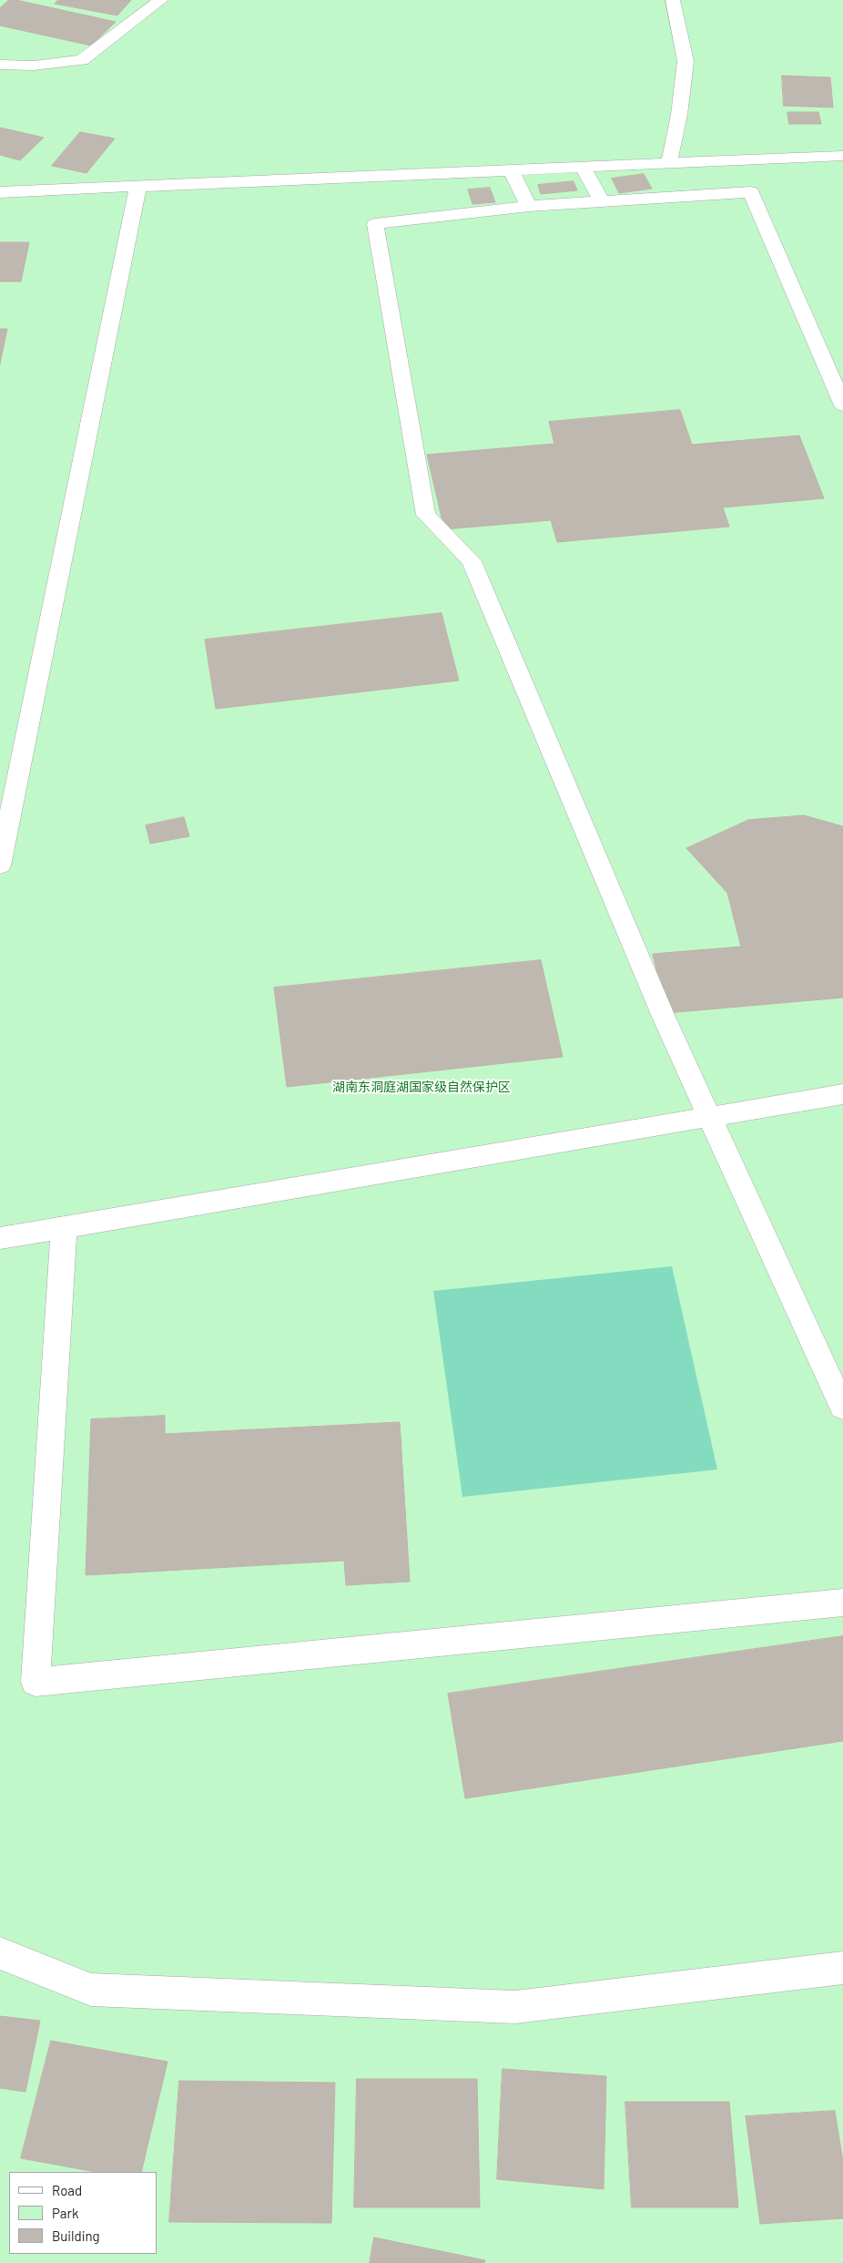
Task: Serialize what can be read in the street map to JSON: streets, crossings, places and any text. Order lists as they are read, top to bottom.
{
  "parks": ["湖南东洞庭湖国家级自然保护区"],
  "legend": ["Road", "Park", "Building"]
}
